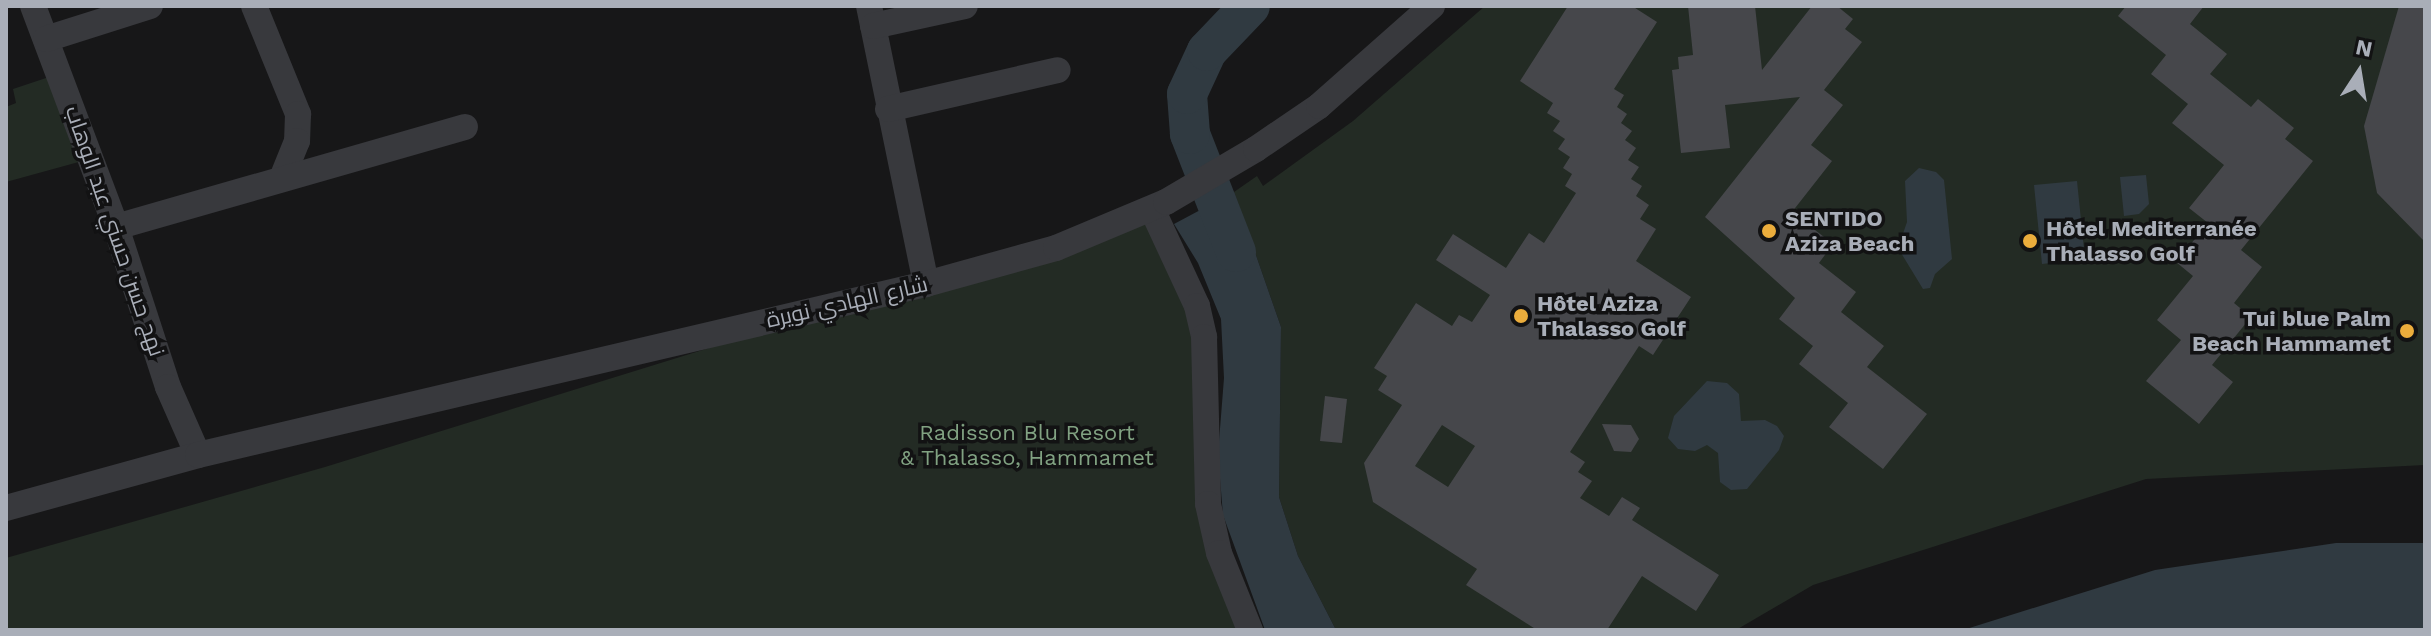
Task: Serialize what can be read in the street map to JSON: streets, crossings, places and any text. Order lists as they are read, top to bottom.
{
  "streets": {
    "street": ["نهج حسن حسني عبد الوهاب", "شارع الهادي نويرة"]
  },
  "crossings": [
    ["نهج حسن حسني عبد الوهاب", "شارع الهادي نويرة"]
  ],
  "parks": ["Radisson Blu Resort & Thalasso, Hammamet"],
  "places": [
    "SENTIDO Aziza Beach",
    "Hôtel Mediterranée Thalasso Golf",
    "Hôtel Aziza Thalasso Golf",
    "Tui blue Palm Beach Hammamet"
  ],
  "north": "top"
}
